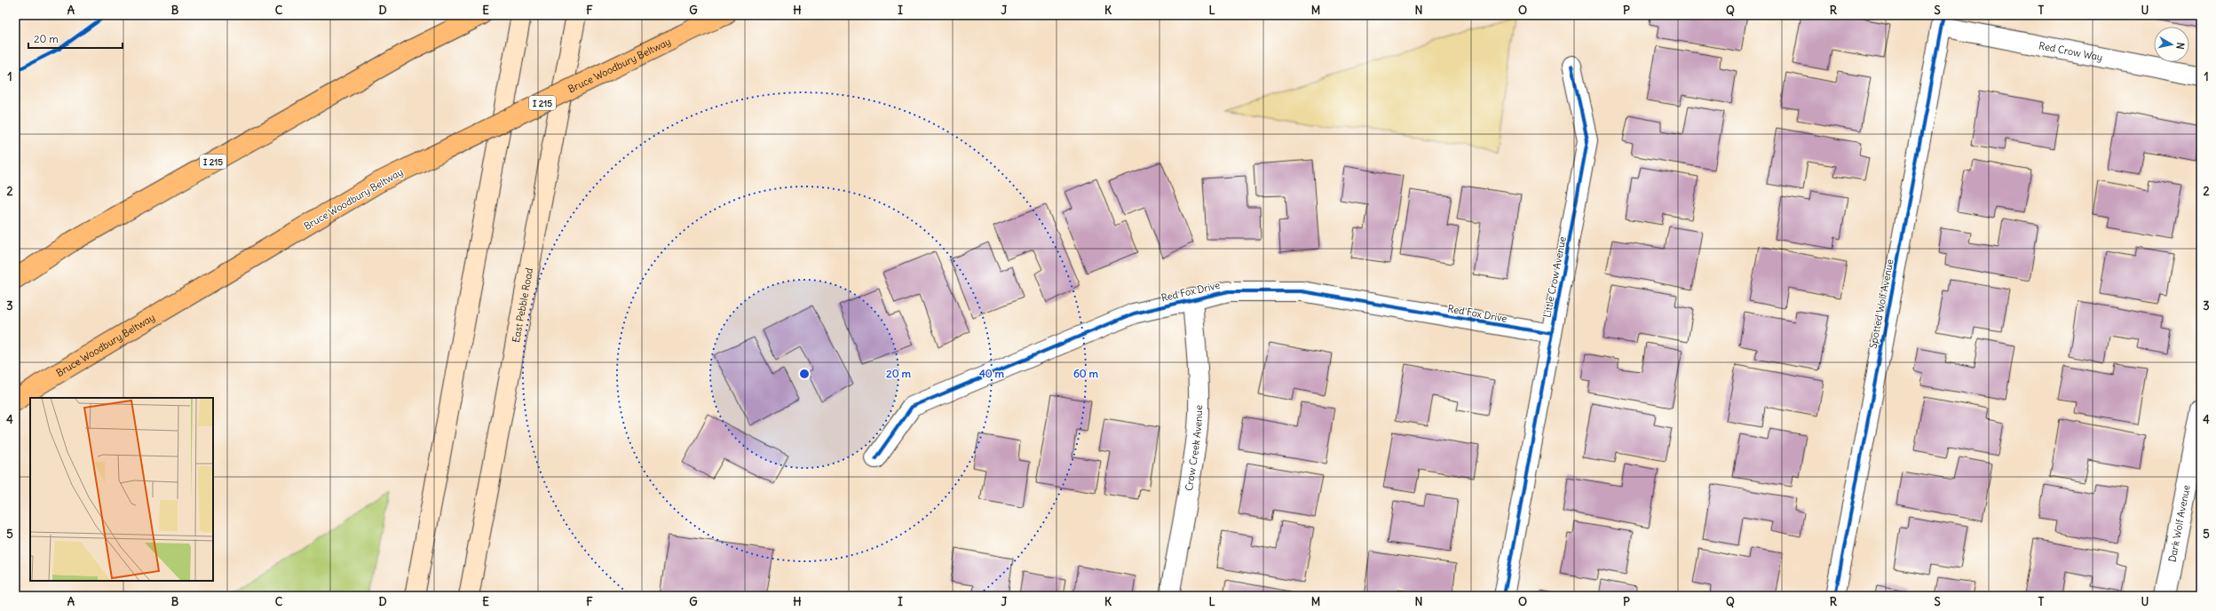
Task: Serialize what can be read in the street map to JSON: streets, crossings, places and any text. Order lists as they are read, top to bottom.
{
  "streets": {
    "highway": ["Bruce Woodbury Beltway", "I 215"],
    "main road": ["East Pebble Road"],
    "street": [
      "Red Crow Way",
      "Little Crow Avenue",
      "Red Fox Drive",
      "Spotted Wolf Avenue",
      "Crow Creek Avenue",
      "Dark Wolf Avenue"
    ]
  },
  "crossings": [
    ["Red Crow Way", "Spotted Wolf Avenue"],
    ["Little Crow Avenue", "Red Fox Drive"],
    ["Red Fox Drive", "Crow Creek Avenue"]
  ],
  "scale_bar": "20 m",
  "north": "right",
  "grid": {
    "columns": [
      "A",
      "B",
      "C",
      "D",
      "E",
      "F",
      "G",
      "H",
      "I",
      "J",
      "K",
      "L",
      "M",
      "N",
      "O",
      "P",
      "Q",
      "R",
      "S",
      "T",
      "U"
    ],
    "rows": [
      "1",
      "2",
      "3",
      "4",
      "5"
    ]
  },
  "rings": ["20 m", "40 m", "60 m"]
}
